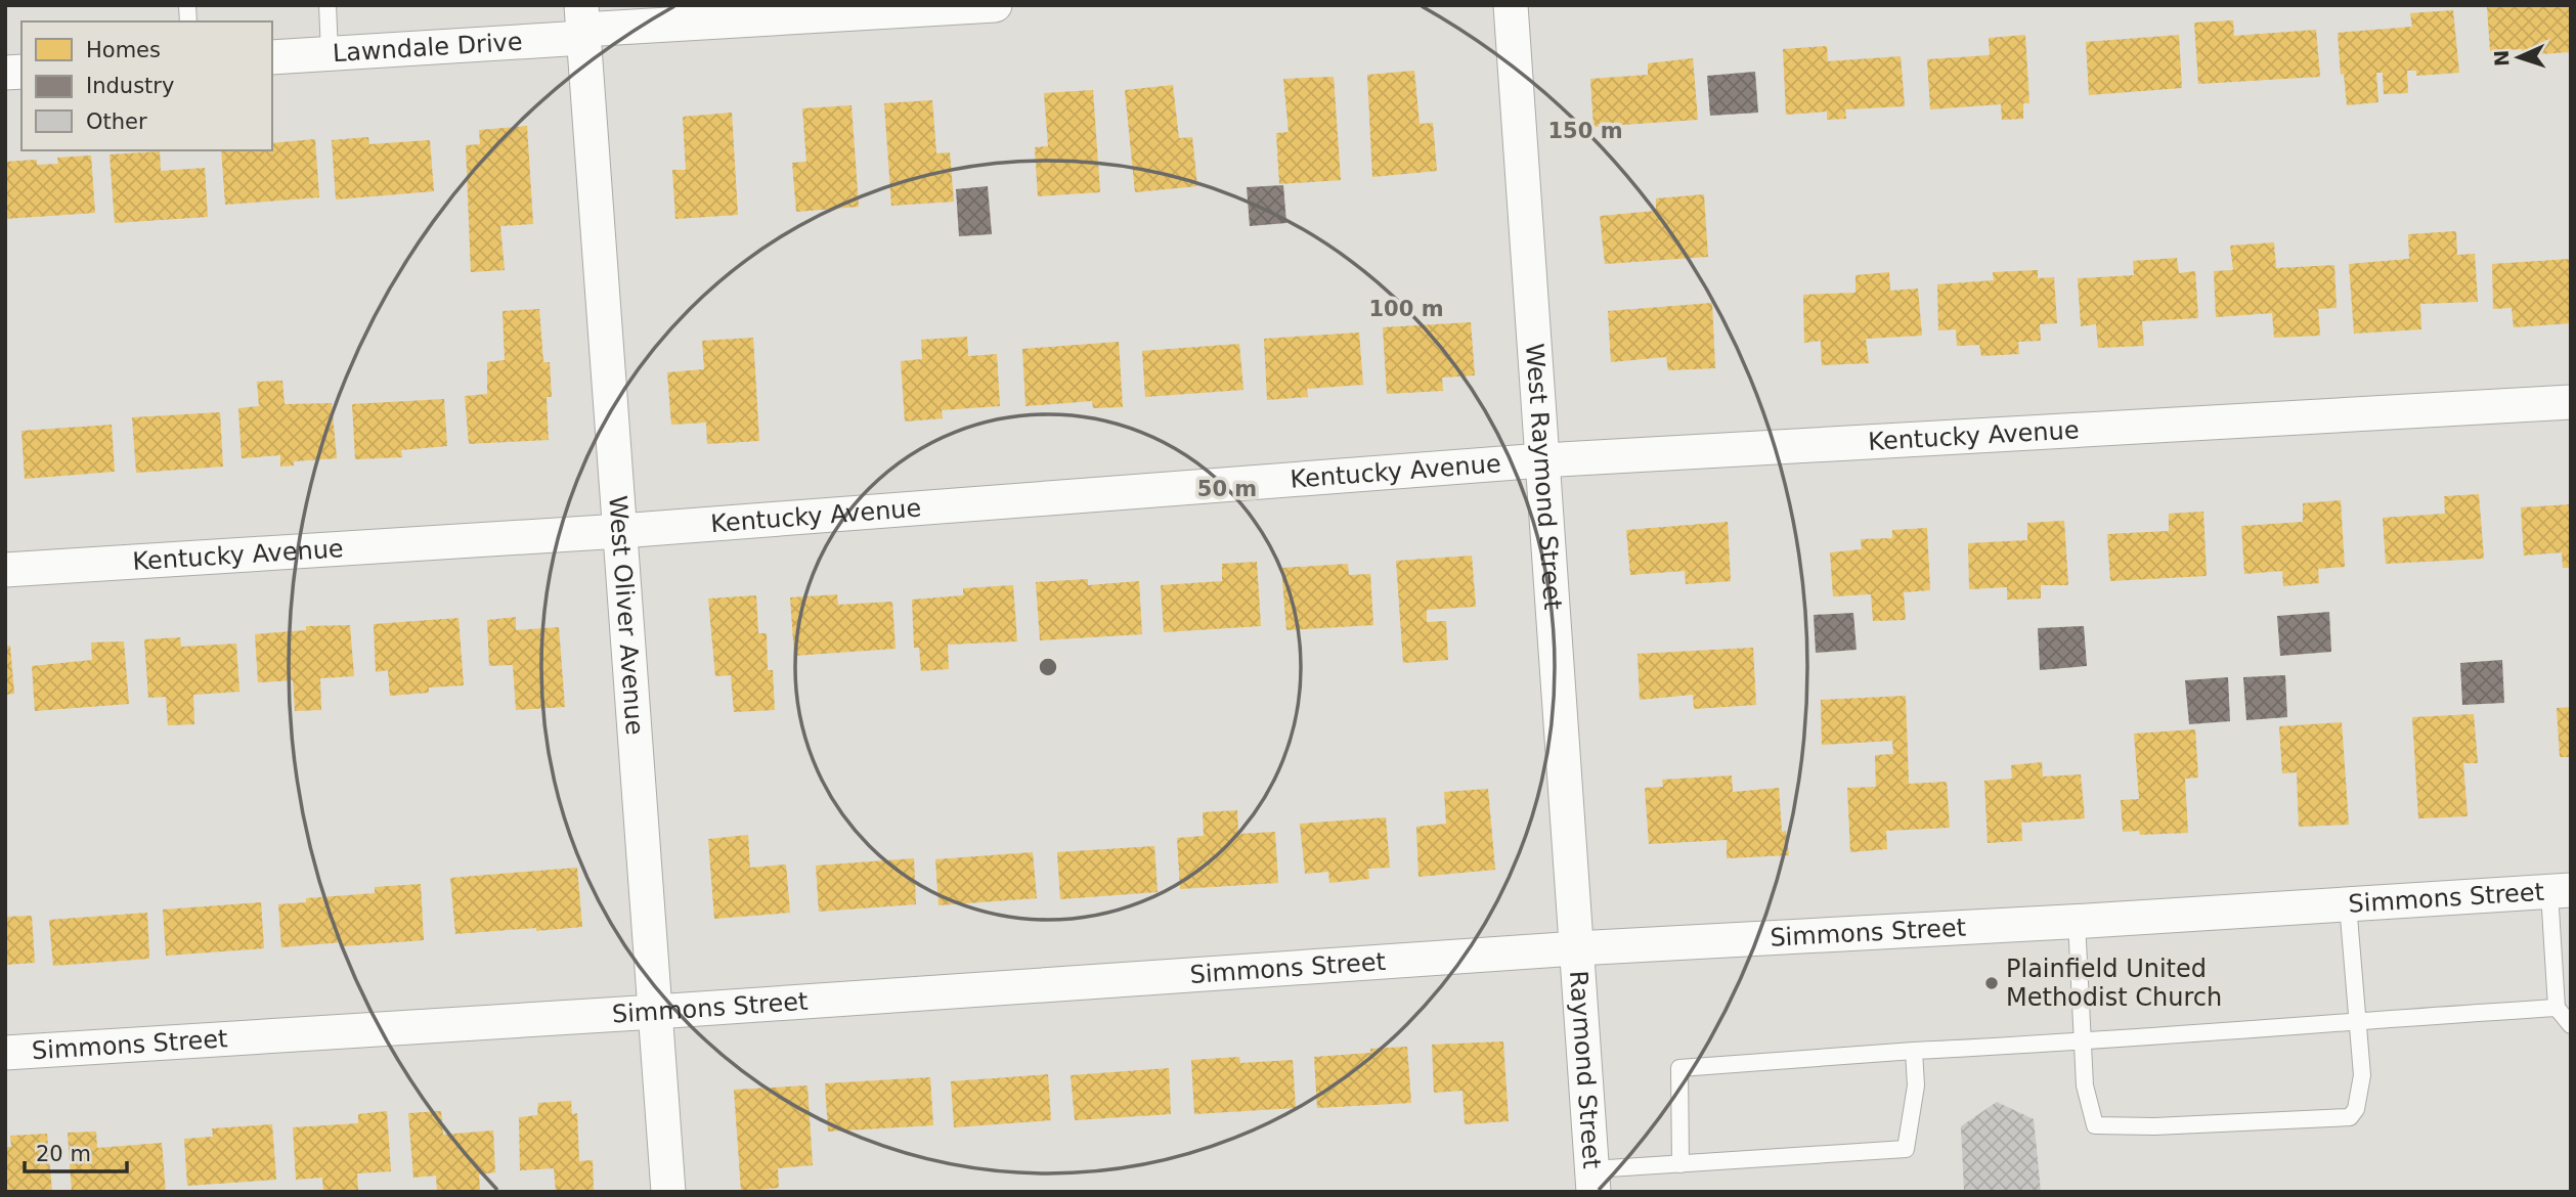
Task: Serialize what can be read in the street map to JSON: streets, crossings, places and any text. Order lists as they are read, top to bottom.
{
  "streets": {
    "street": [
      "Lawndale Drive",
      "Kentucky Avenue",
      "West Raymond Street",
      "West Oliver Avenue",
      "Simmons Street",
      "Raymond Street"
    ]
  },
  "crossings": [
    ["Lawndale Drive", "West Oliver Avenue"],
    ["Kentucky Avenue", "West Raymond Street"],
    ["Kentucky Avenue", "West Oliver Avenue"],
    ["West Raymond Street", "Simmons Street"],
    ["West Raymond Street", "Raymond Street"],
    ["West Oliver Avenue", "Simmons Street"],
    ["Simmons Street", "Raymond Street"]
  ],
  "places": ["Plainfield United Methodist Church"],
  "legend": ["Homes", "Industry", "Other"],
  "scale_bar": "20 m",
  "north": "left",
  "rings": ["150 m", "100 m", "50 m"]
}
